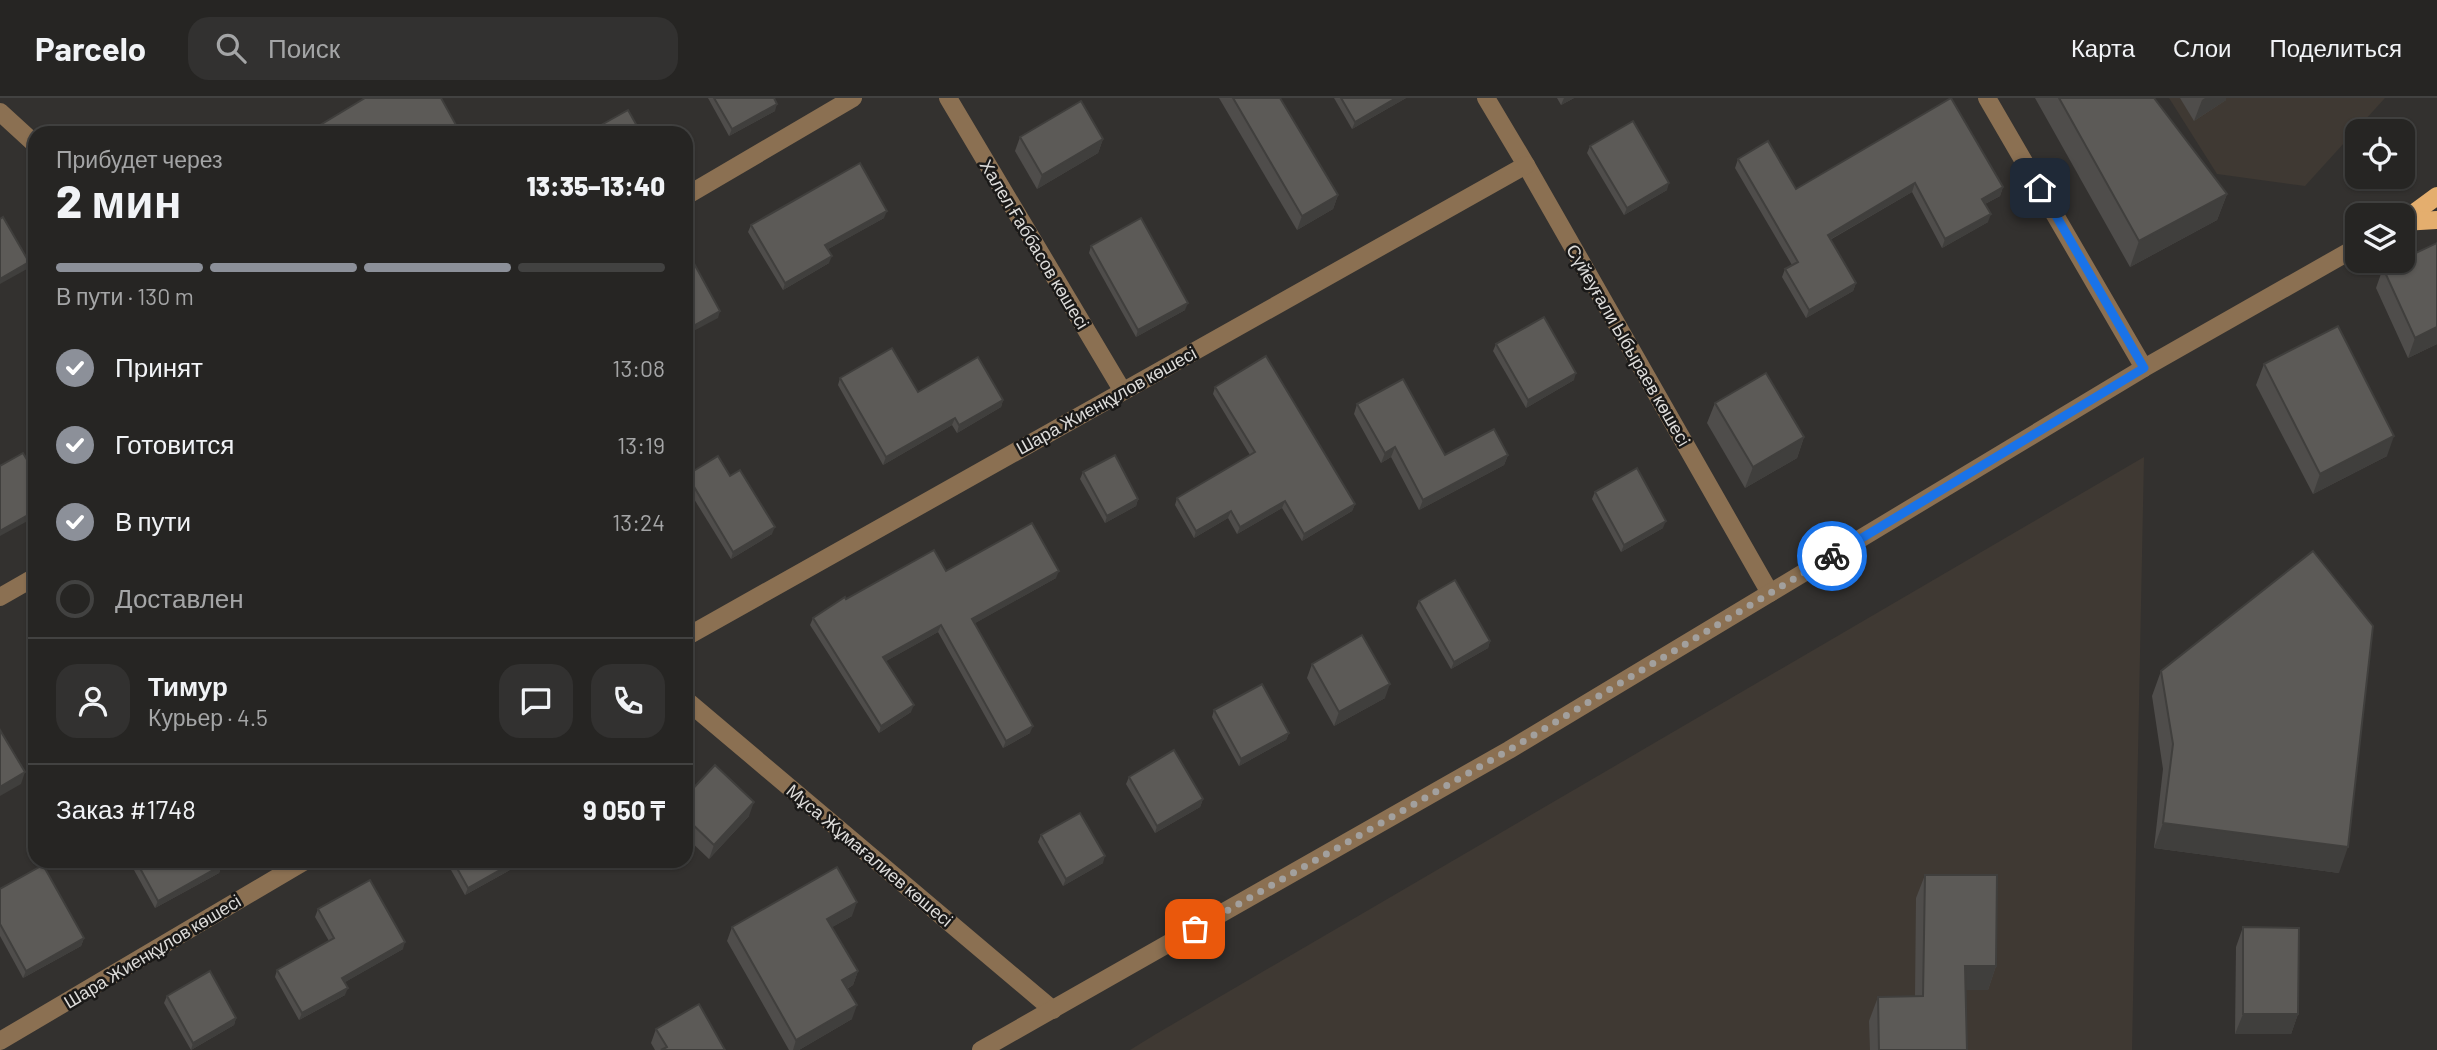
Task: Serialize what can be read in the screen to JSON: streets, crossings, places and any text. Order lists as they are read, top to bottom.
{
  "streets": {
    "street": [
      "Халел Ғаббасов көшесі",
      "Сүйеуғали Ыбыраев көшесi",
      "Шара Жиенқұлов көшесі",
      "Мұса Жұмағалиев көшесі"
    ]
  },
  "crossings": [
    ["Халел Ғаббасов көшесі", "Шара Жиенқұлов көшесі"],
    ["Сүйеуғали Ыбыраев көшесi", "Шара Жиенқұлов көшесі"]
  ],
  "page": {
    "header": "Parcelo",
    "search": "Поиск",
    "nav": ["Карта", "Слои", "Поделиться"],
    "heading": ["2 мин", "Прибудет через", "13:35–13:40"],
    "panel": [
      "Тимур",
      "Курьер · 4.5",
      "Заказ #1748",
      "9 050 ₸"
    ],
    "bar": "В пути · 130 m",
    "list": [
      ["Принят", "13:08"],
      ["Готовится", "13:19"],
      ["В пути", "13:24"],
      "Доставлен"
    ]
  }
}
